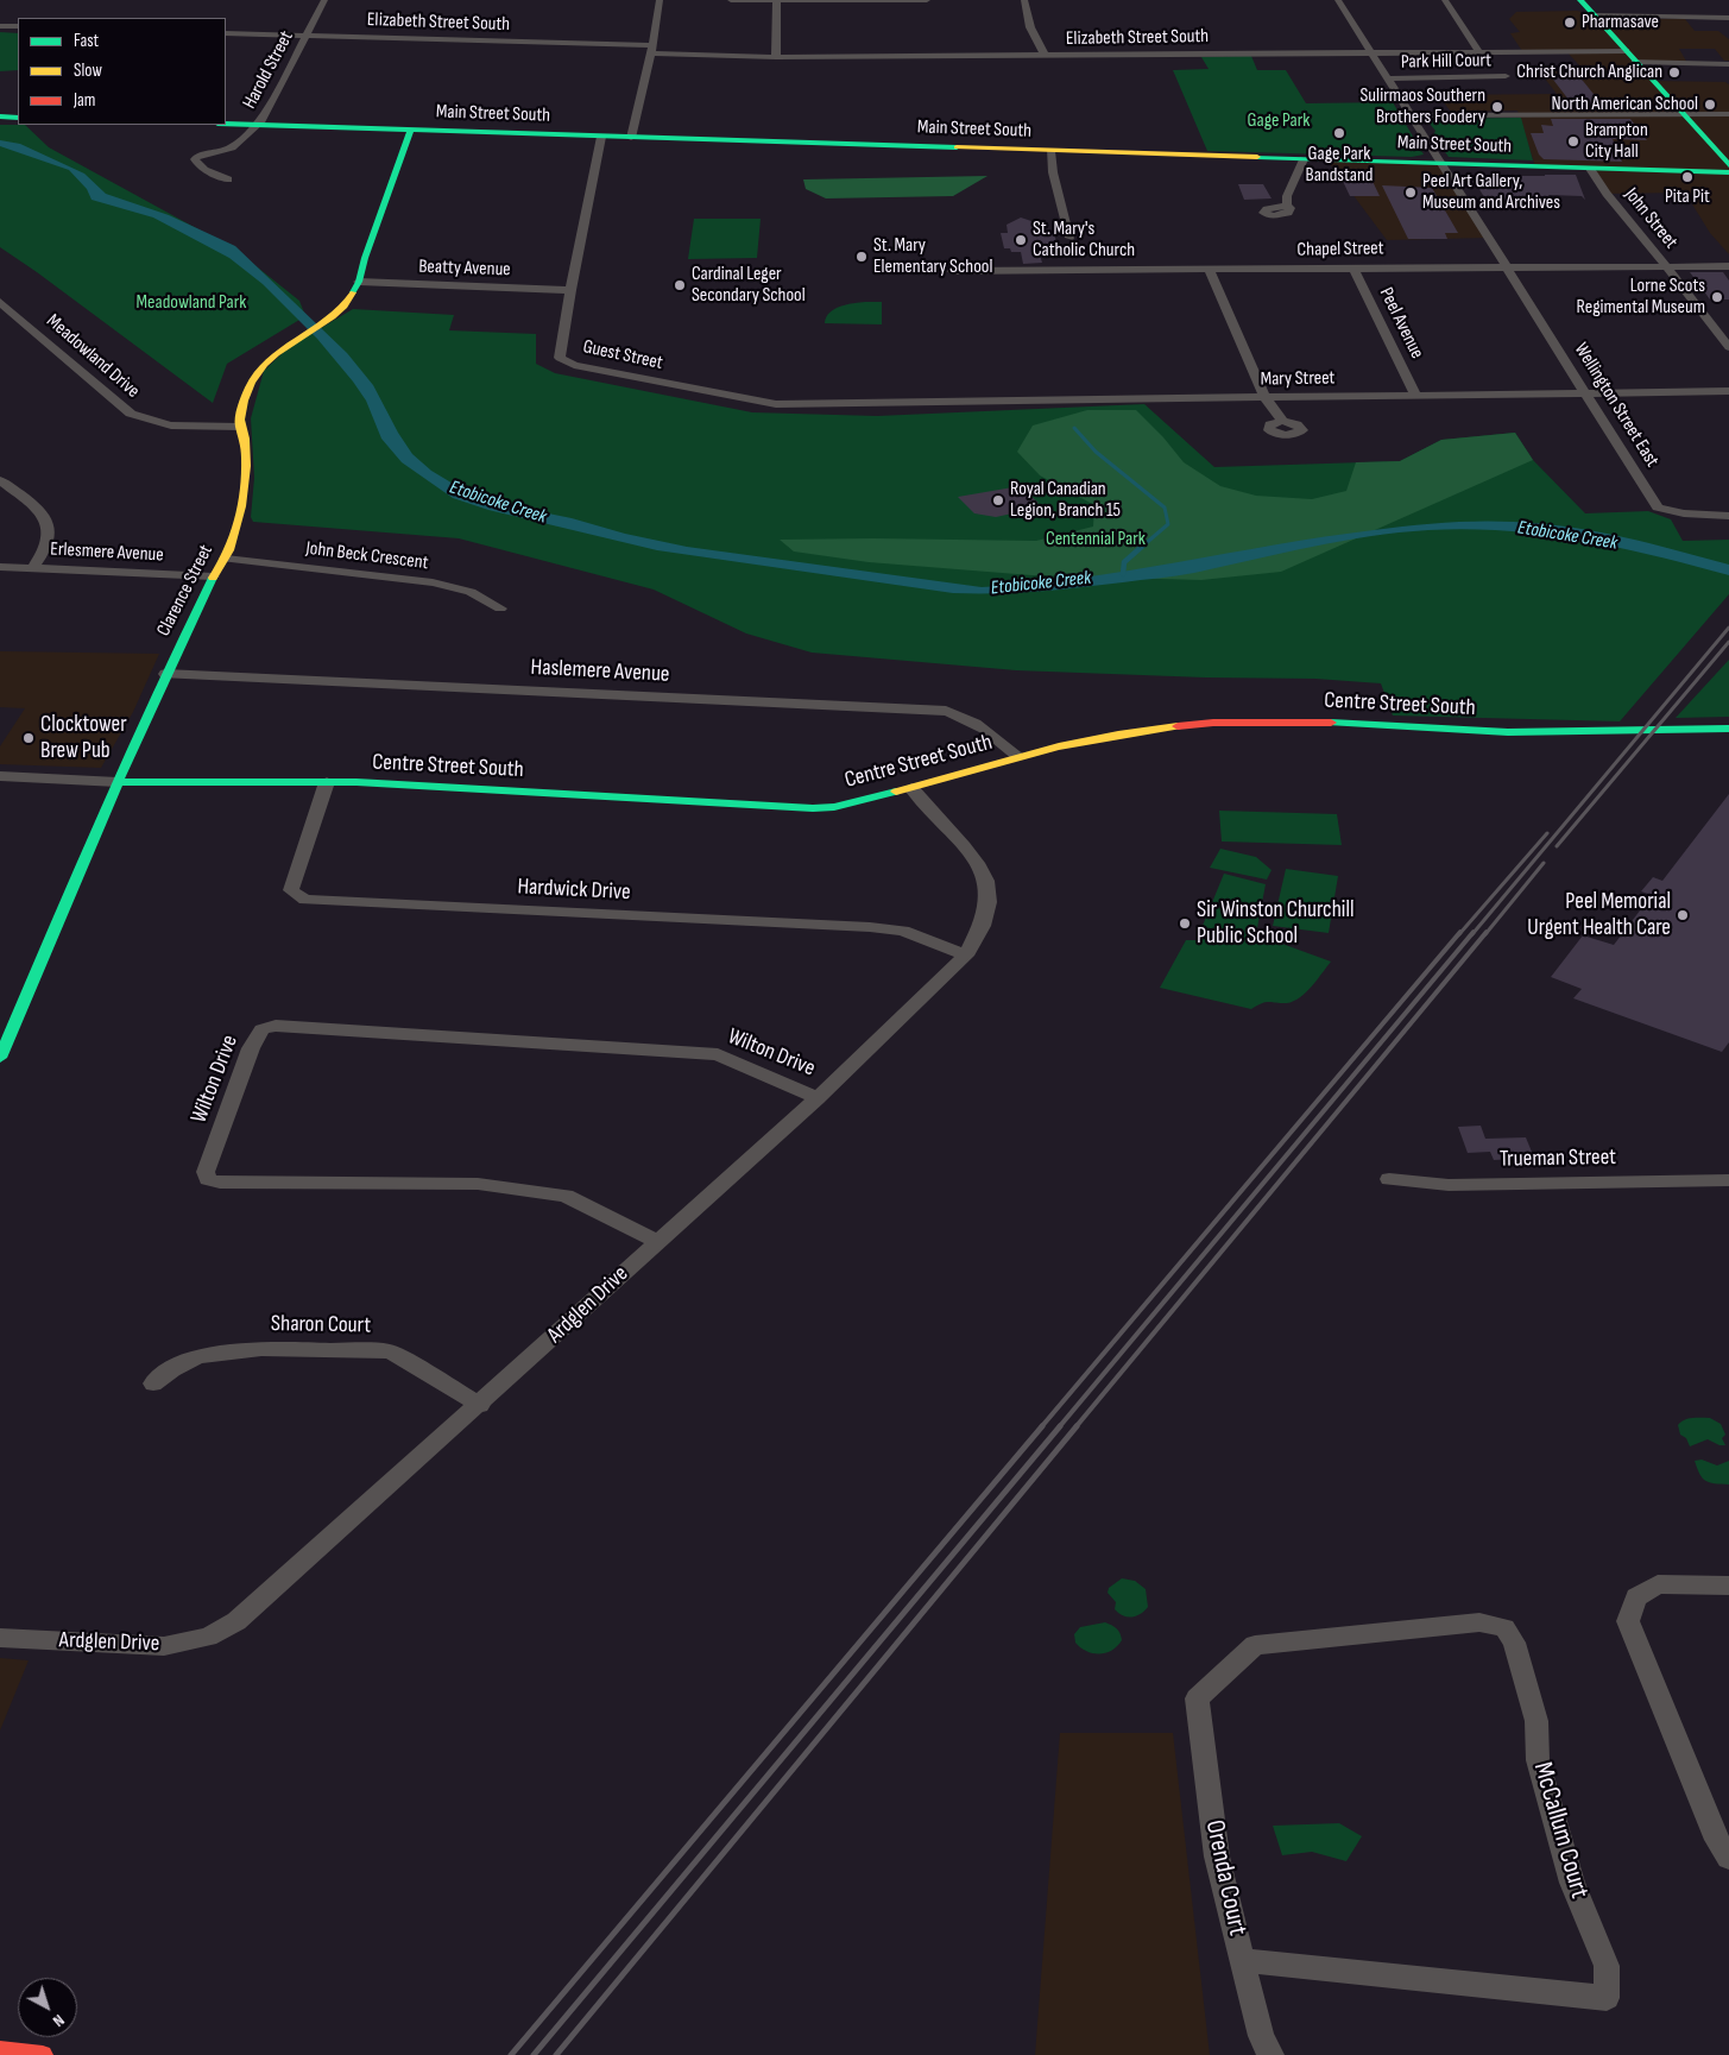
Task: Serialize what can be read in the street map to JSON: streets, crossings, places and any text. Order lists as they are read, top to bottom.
{
  "streets": {
    "street": [
      "Elizabeth Street South",
      "Park Hill Court",
      "Harold Street",
      "Main Street South",
      "John Street",
      "Chapel Street",
      "Beatty Avenue",
      "Peel Avenue",
      "Guest Street",
      "Meadowland Drive",
      "Mary Street",
      "Wellington Street East",
      "Erlesmere Avenue",
      "John Beck Crescent",
      "Clarence Street",
      "Haslemere Avenue",
      "Centre Street South",
      "Hardwick Drive",
      "Wilton Drive",
      "Trueman Street",
      "Ardglen Drive",
      "Sharon Court",
      "McCallum Court",
      "Orenda Court"
    ]
  },
  "crossings": [
    ["Elizabeth Street South", "Harold Street"],
    ["Elizabeth Street South", "Wellington Street East"],
    ["Park Hill Court", "Wellington Street East"],
    ["Harold Street", "Main Street South"],
    ["Main Street South", "John Street"],
    ["Main Street South", "Guest Street"],
    ["Main Street South", "Wellington Street East"],
    ["Main Street South", "Clarence Street"],
    ["John Street", "Chapel Street"],
    ["Chapel Street", "Peel Avenue"],
    ["Chapel Street", "Wellington Street East"],
    ["Beatty Avenue", "Guest Street"],
    ["Beatty Avenue", "Clarence Street"],
    ["Peel Avenue", "Mary Street"],
    ["Guest Street", "Mary Street"],
    ["Meadowland Drive", "Clarence Street"],
    ["Mary Street", "Wellington Street East"],
    ["Erlesmere Avenue", "Clarence Street"],
    ["John Beck Crescent", "Clarence Street"],
    ["Clarence Street", "Haslemere Avenue"],
    ["Clarence Street", "Centre Street South"],
    ["Haslemere Avenue", "Centre Street South"],
    ["Centre Street South", "Hardwick Drive"],
    ["Centre Street South", "Ardglen Drive"],
    ["Hardwick Drive", "Ardglen Drive"],
    ["Wilton Drive", "Ardglen Drive"],
    ["Ardglen Drive", "Sharon Court"],
    ["McCallum Court", "Orenda Court"]
  ],
  "water": ["Etobicoke Creek"],
  "parks": ["Gage Park", "Meadowland Park", "Centennial Park"],
  "places": [
    "Pharmasave",
    "Christ Church Anglican",
    "North American School",
    "Sulirmaos Southern Brothers Foodery",
    "Gage Park Bandstand",
    "Brampton City Hall",
    "Pita Pit",
    "Peel Art Gallery, Museum and Archives",
    "St. Mary's Catholic Church",
    "St. Mary Elementary School",
    "Cardinal Leger Secondary School",
    "Lorne Scots Regimental Museum",
    "Royal Canadian Legion, Branch 15",
    "Clocktower Brew Pub",
    "Peel Memorial Urgent Health Care",
    "Sir Winston Churchill Public School"
  ],
  "legend": ["Fast", "Slow", "Jam"],
  "north": "bottom right"
}
